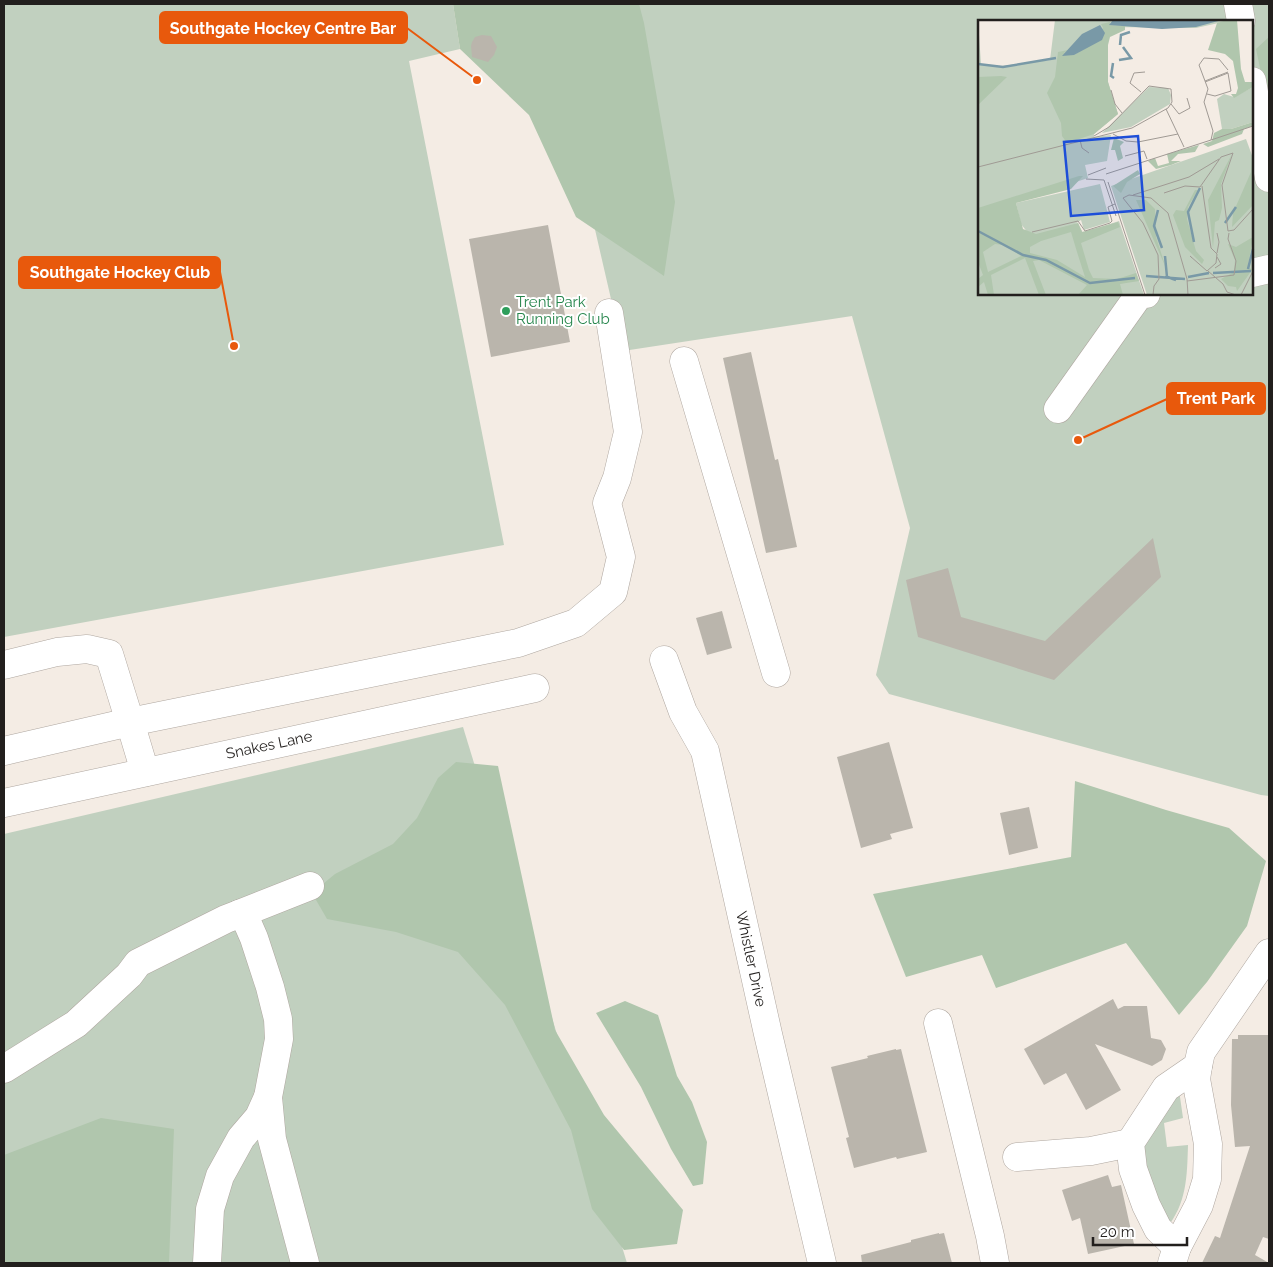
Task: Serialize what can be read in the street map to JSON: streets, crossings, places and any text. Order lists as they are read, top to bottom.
{
  "streets": {
    "street": ["Snakes Lane", "Whistler Drive"]
  },
  "places": [
    "Southgate Hockey Centre Bar",
    "Trent Park Running Club",
    "Southgate Hockey Club",
    "Trent Park"
  ],
  "scale_bar": "20 m"
}
